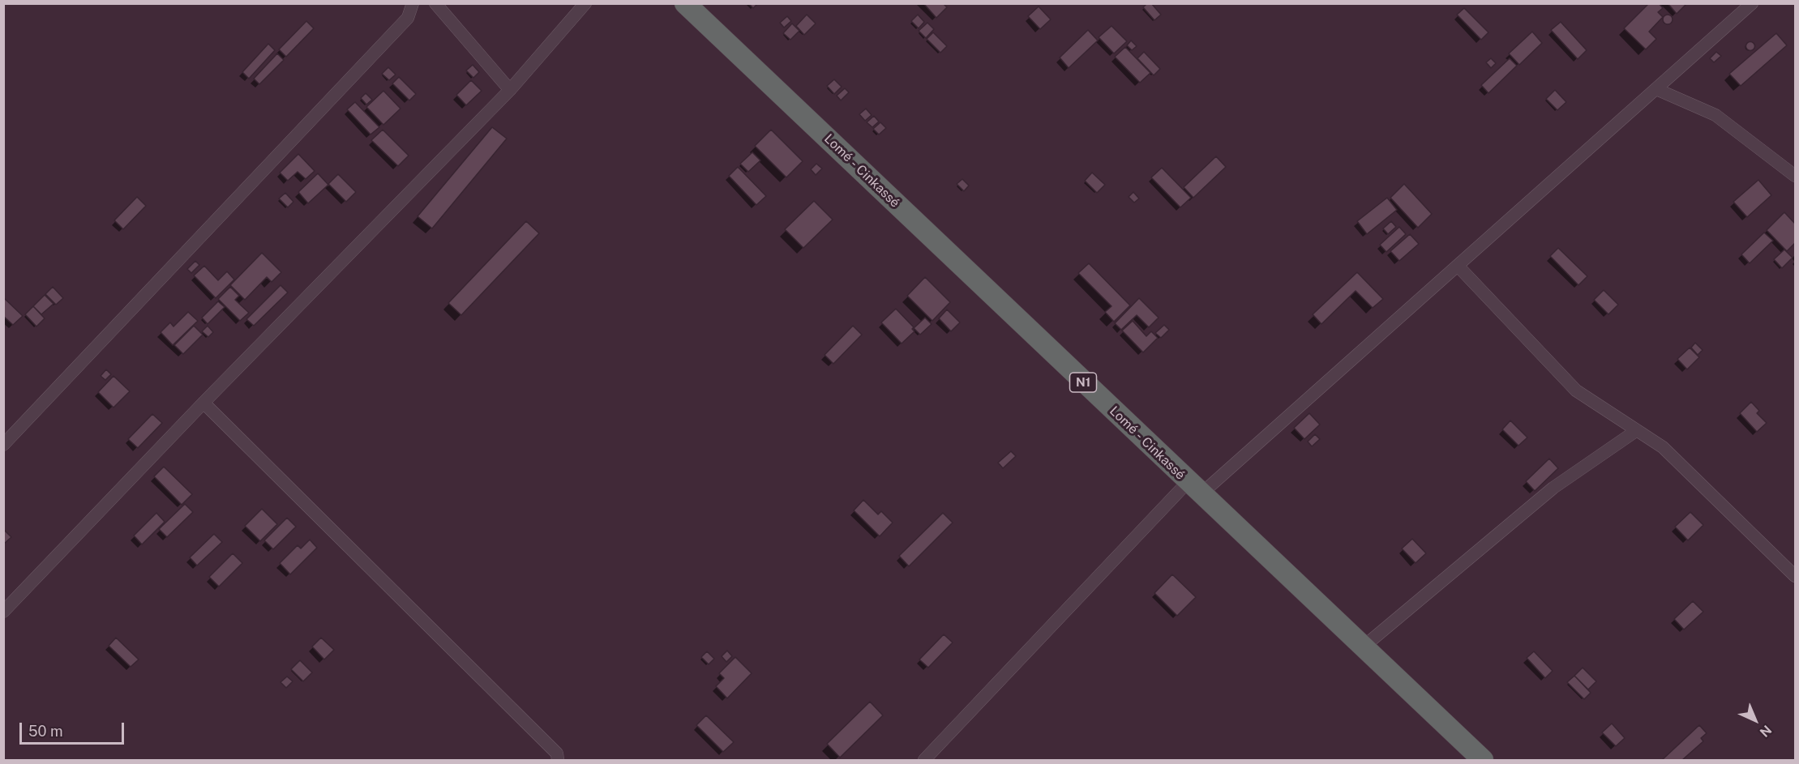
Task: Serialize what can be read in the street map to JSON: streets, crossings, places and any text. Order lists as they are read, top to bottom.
{
  "streets": {
    "highway": ["Lomé - Cinkassé", "N1"]
  },
  "scale_bar": "50 m",
  "north": "bottom right"
}
